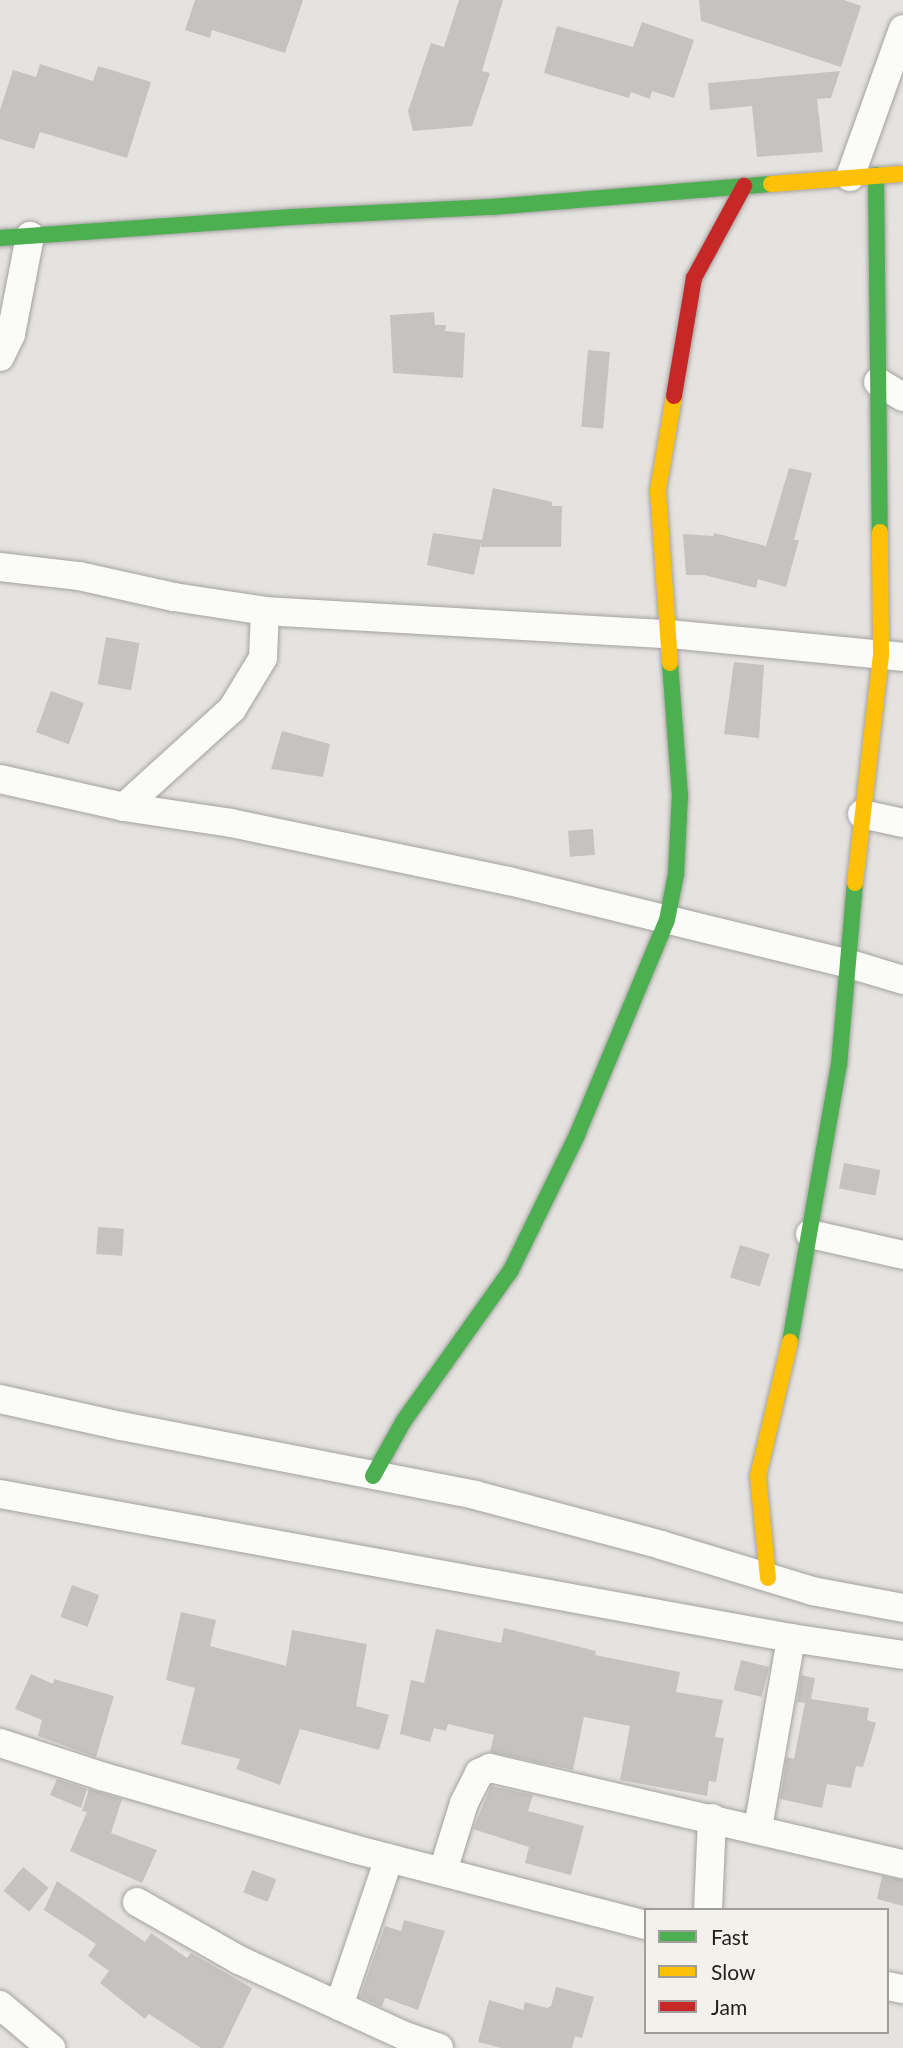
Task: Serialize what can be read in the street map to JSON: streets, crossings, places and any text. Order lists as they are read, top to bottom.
{
  "legend": ["Fast", "Slow", "Jam"]
}
